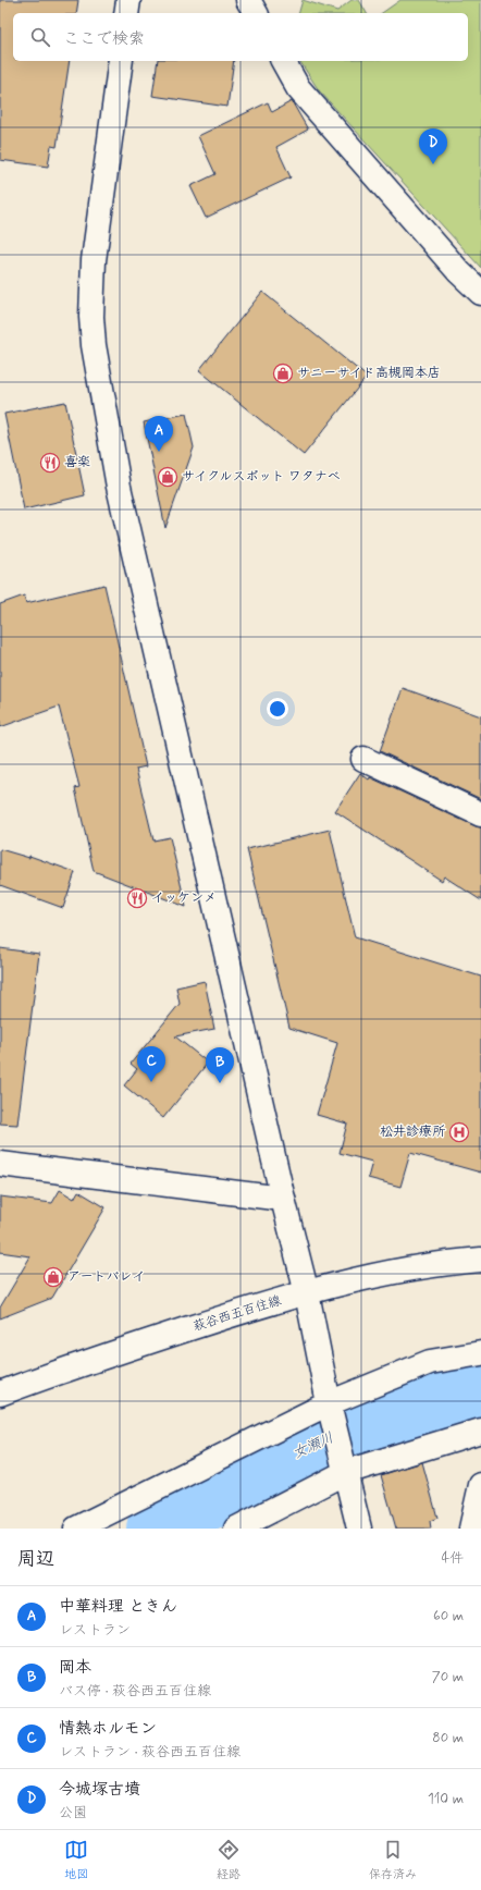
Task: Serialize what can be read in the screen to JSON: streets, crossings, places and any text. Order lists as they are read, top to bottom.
{
  "streets": {
    "street": ["萩谷西五百住線"]
  },
  "water": ["女瀬川"],
  "places": {
    "shop": ["サニーサイド高槻岡本店", "サイクルスポット ワタナベ", "アートバレイ"],
    "restaurant": ["喜楽", "イッケンメ"],
    "hospital": ["松井診療所"]
  },
  "page": {
    "search": "ここで検索",
    "pins": [
      "D",
      "A",
      "C",
      "B"
    ],
    "heading": ["周辺", "4件"],
    "list": [
      {
        "mark": "A",
        "name": "中華料理 ときん",
        "note": "レストラン",
        "value": "60 m"
      },
      {
        "mark": "B",
        "name": "岡本",
        "note": "バス停 · 萩谷西五百住線",
        "value": "70 m"
      },
      {
        "mark": "C",
        "name": "情熱ホルモン",
        "note": "レストラン · 萩谷西五百住線",
        "value": "80 m"
      },
      {
        "mark": "D",
        "name": "今城塚古墳",
        "note": "公園",
        "value": "110 m"
      }
    ],
    "nav": ["地図", "経路", "保存済み"]
  }
}
